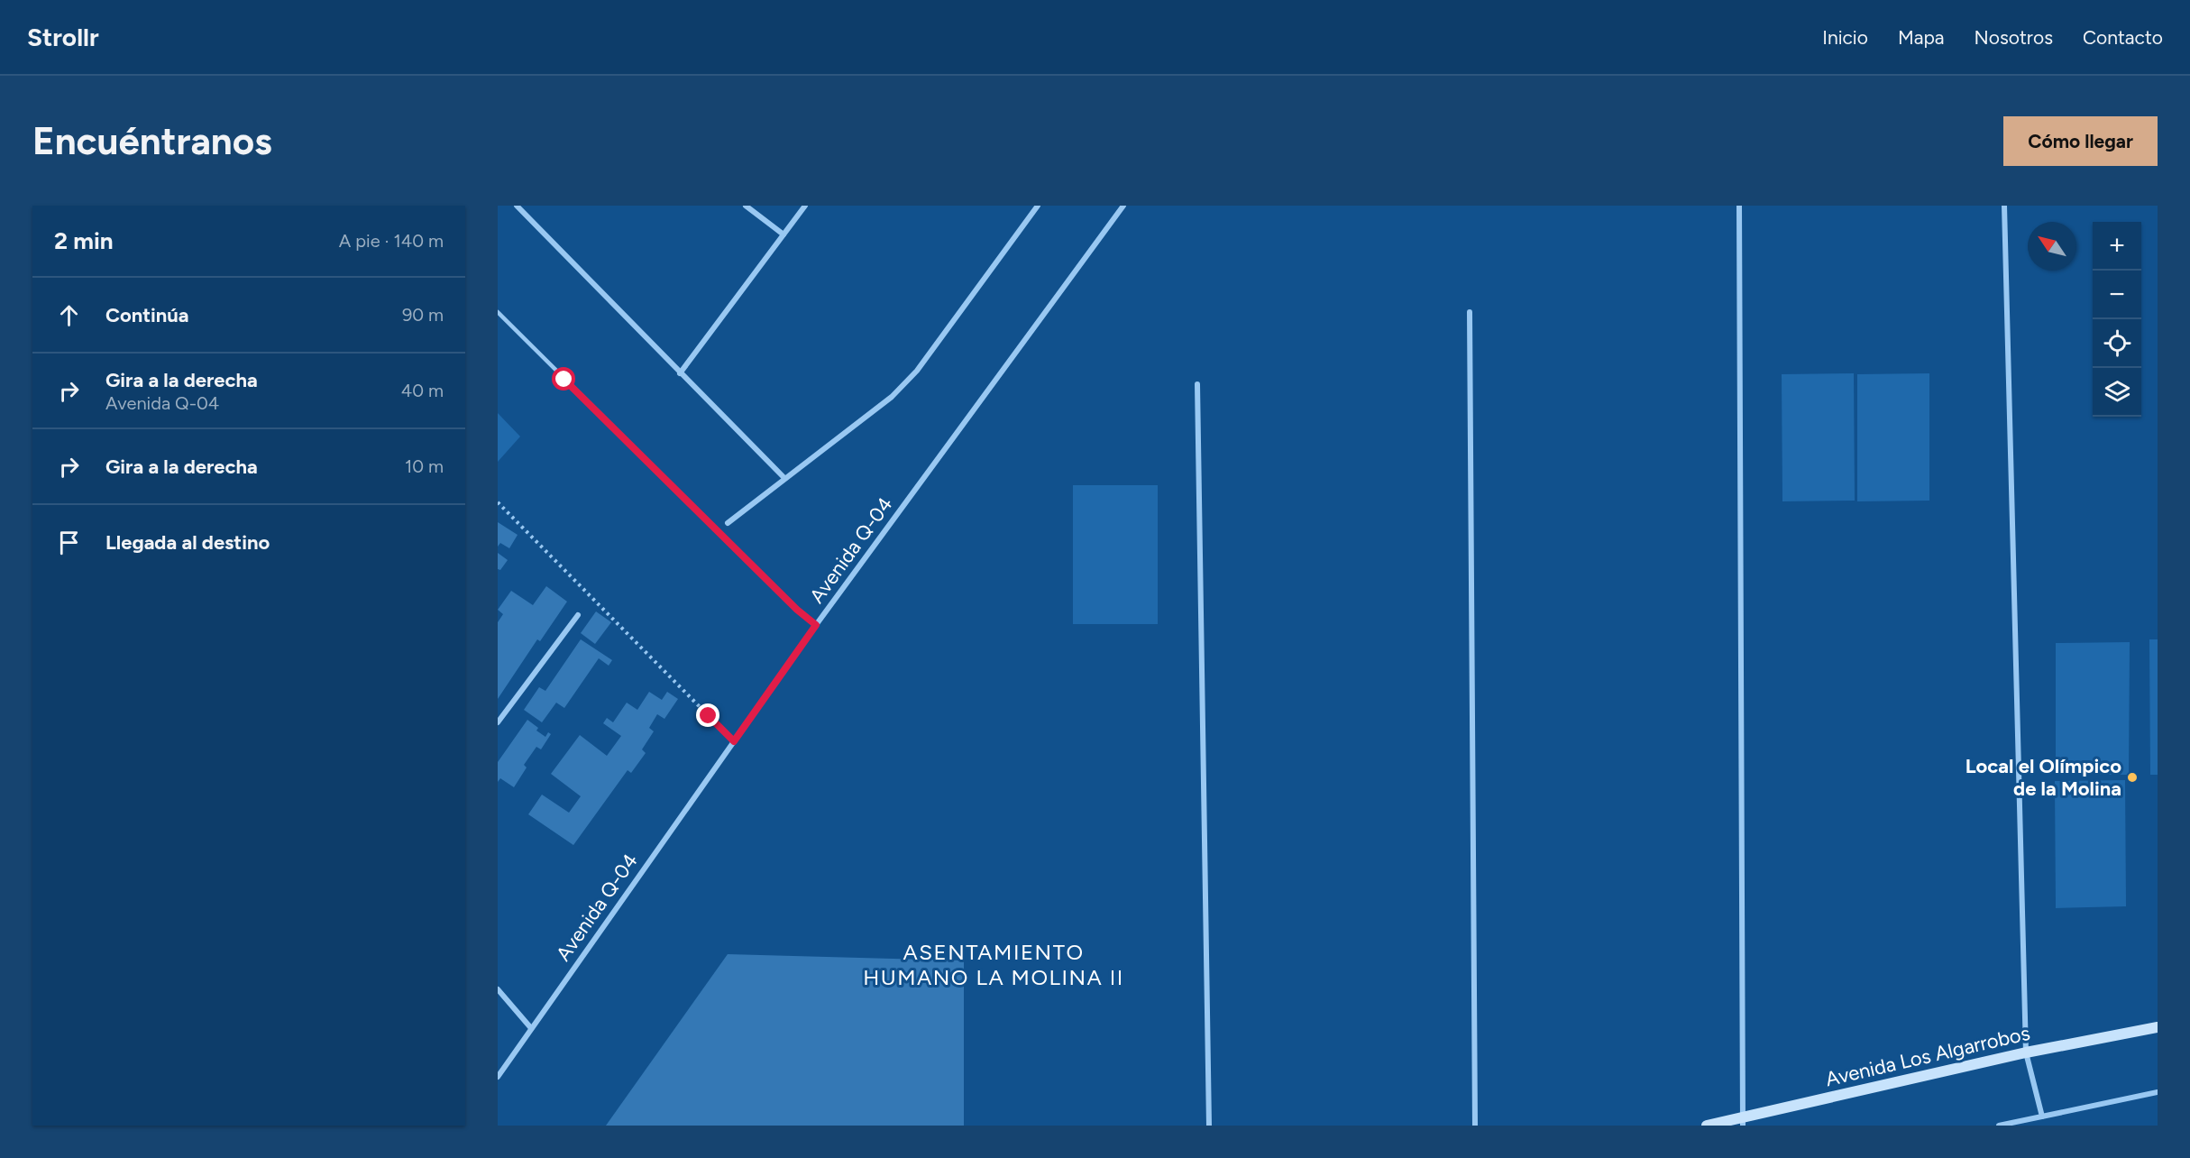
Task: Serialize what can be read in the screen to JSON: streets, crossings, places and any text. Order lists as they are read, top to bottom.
{
  "streets": {
    "street": ["Avenida Q-04", "Avenida Los Algarrobos"]
  },
  "districts": ["ASENTAMIENTO HUMANO LA MOLINA II"],
  "places": ["Local el Olímpico de la Molina"],
  "north": "top left",
  "page": {
    "header": "Strollr",
    "nav": [
      "Inicio",
      "Mapa",
      "Nosotros",
      "Contacto"
    ],
    "buttons": "Cómo llegar",
    "title": "Encuéntranos",
    "heading": ["2 min", "A pie · 140 m"],
    "map_buttons": ["+", "−"],
    "list": [
      ["Continúa", "90 m"],
      ["Gira a la derecha", "Avenida Q-04", "40 m"],
      ["Gira a la derecha", "10 m"],
      "Llegada al destino"
    ]
  }
}
